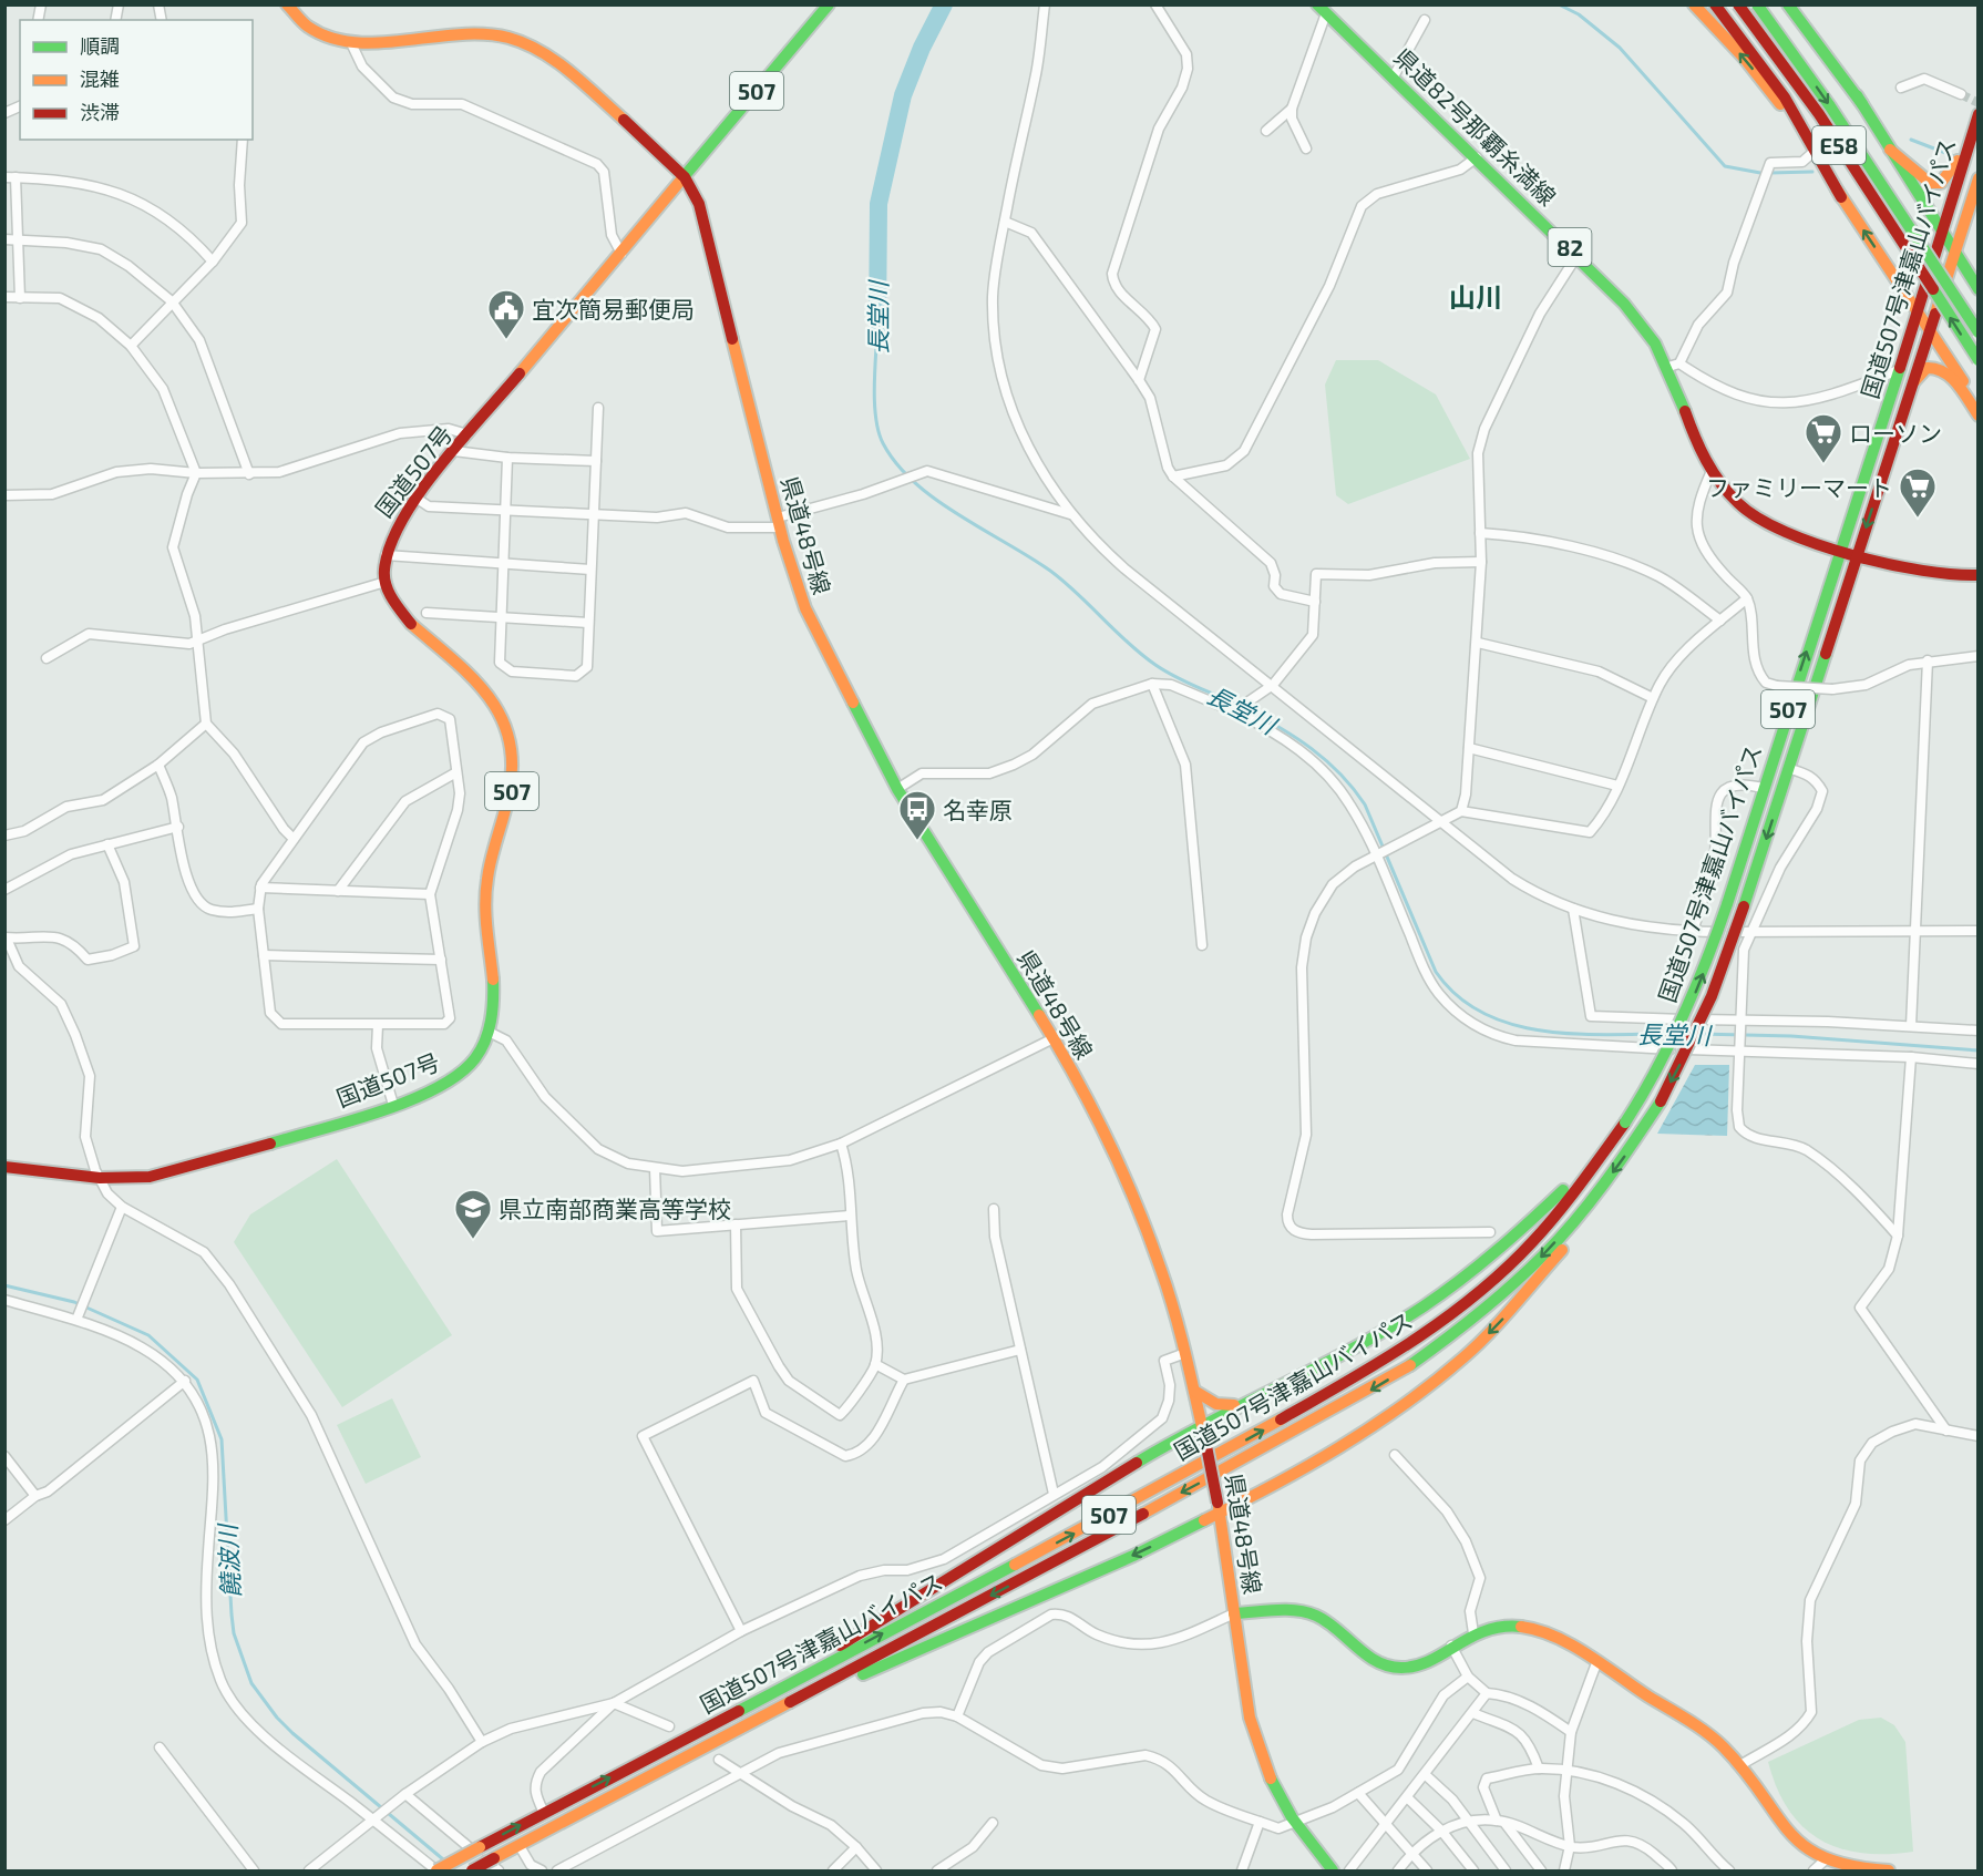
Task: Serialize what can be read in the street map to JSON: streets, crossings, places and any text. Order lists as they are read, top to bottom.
{
  "streets": {
    "main road": [
      "507",
      "県道82号那覇糸満線",
      "E58",
      "82",
      "国道507号津嘉山バイパス",
      "国道507号",
      "県道48号線"
    ]
  },
  "crossings": [
    ["県道82号那覇糸満線", "国道507号津嘉山バイパス"],
    ["国道507号", "県道48号線"]
  ],
  "districts": ["山川"],
  "water": ["長堂川", "饒波川"],
  "places": {
    "public building": ["宜次簡易郵便局"],
    "supermarket": ["ローソン", "ファミリーマート"],
    "bus stop": ["名幸原"],
    "school or university": ["県立南部商業高等学校"]
  },
  "legend": ["順調", "混雑", "渋滞"]
}
